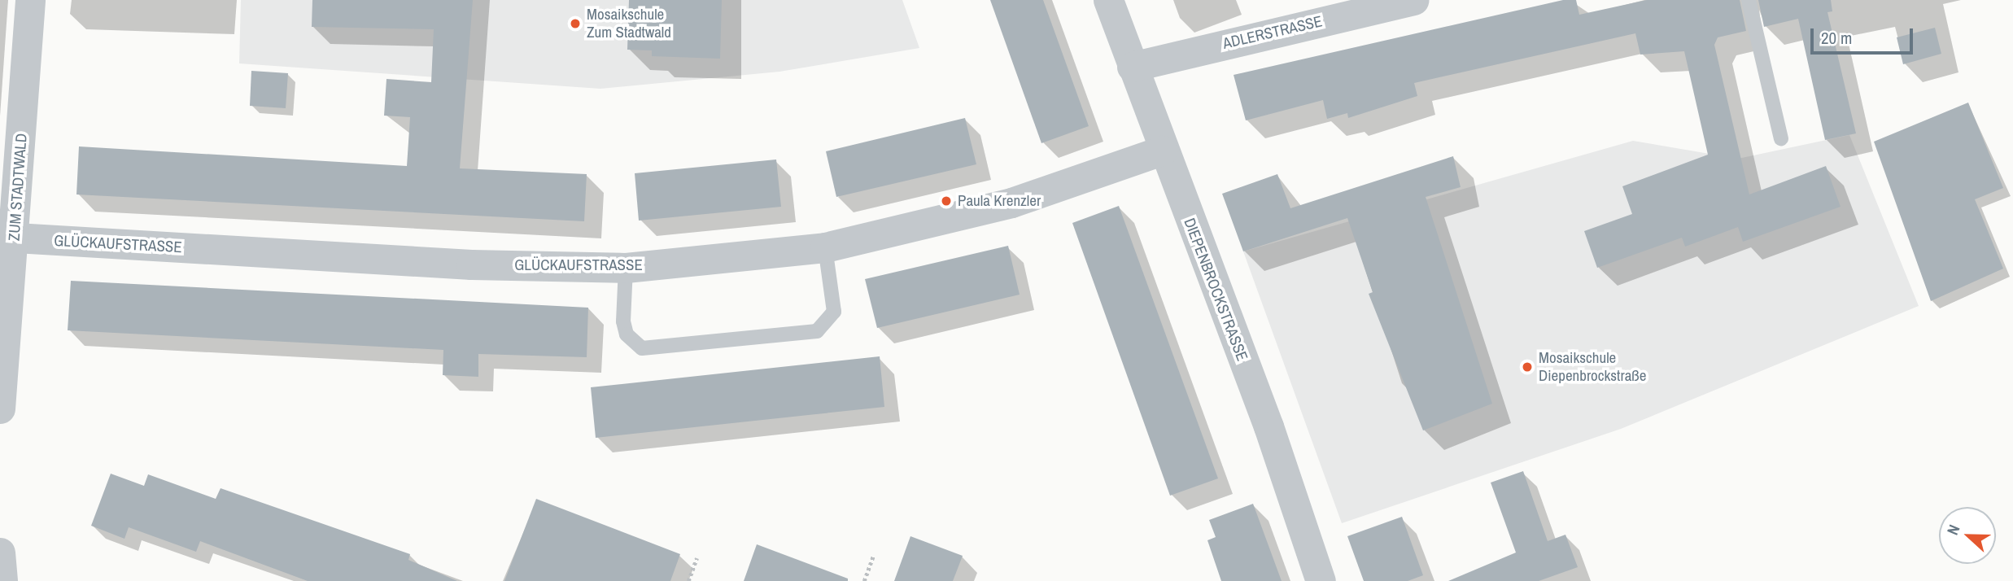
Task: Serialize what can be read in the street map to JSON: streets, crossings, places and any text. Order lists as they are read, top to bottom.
{
  "streets": {
    "street": [
      "ADLERSTRASSE",
      "ZUM STADTWALD",
      "GLÜCKAUFSTRASSE",
      "DIEPENBROCKSTRASSE"
    ]
  },
  "crossings": [
    ["ADLERSTRASSE", "DIEPENBROCKSTRASSE"],
    ["ZUM STADTWALD", "GLÜCKAUFSTRASSE"],
    ["GLÜCKAUFSTRASSE", "DIEPENBROCKSTRASSE"]
  ],
  "places": ["Mosaikschule Zum Stadtwald", "Paula Krenzler", "Mosaikschule Diepenbrockstraße"],
  "scale_bar": "20 m",
  "north": "left"
}
